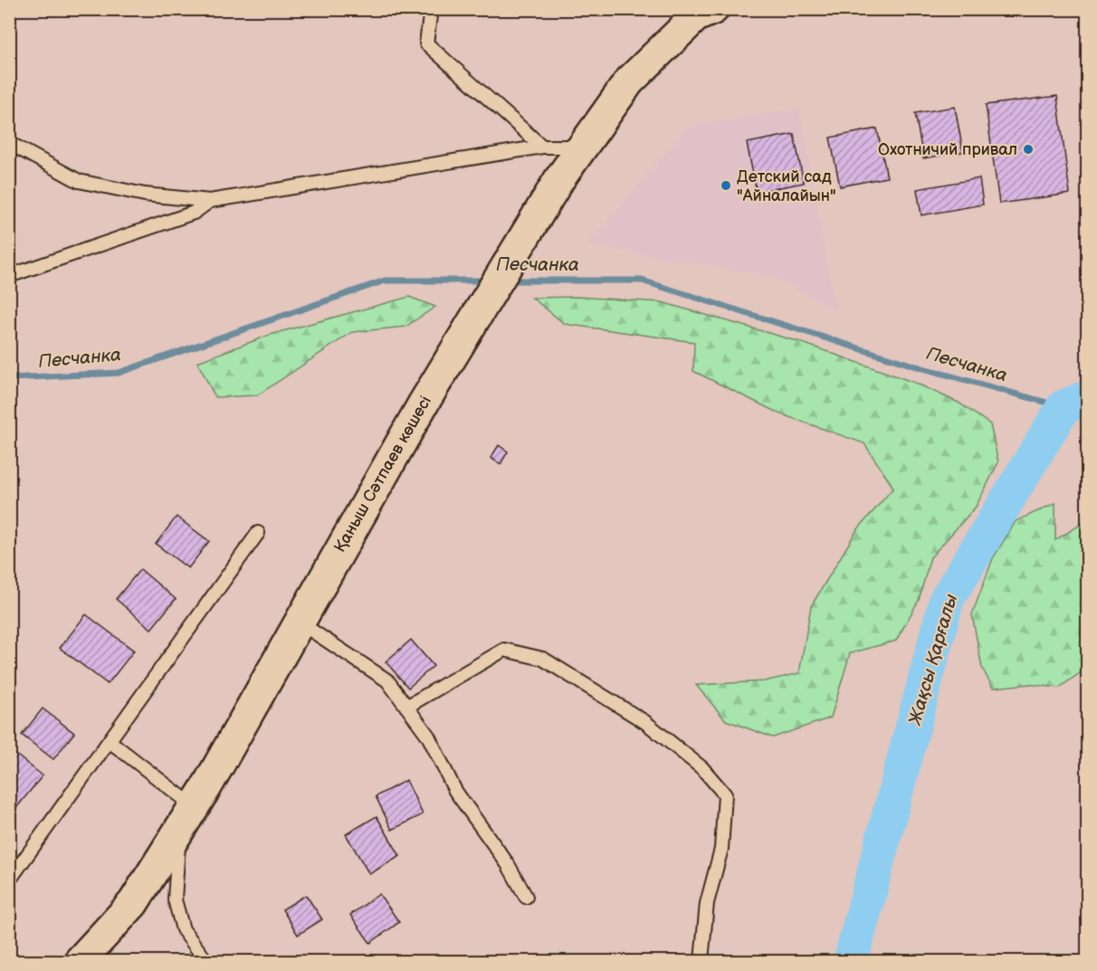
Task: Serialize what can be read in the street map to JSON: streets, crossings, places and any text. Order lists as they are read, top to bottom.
{
  "streets": {
    "street": ["Қаныш Сәтпаев көшесі"]
  },
  "water": ["Песчанка", "Жақсы Қарғалы"],
  "places": ["Охотничий привал", "Детский сад \"Айналайын\""]
}
